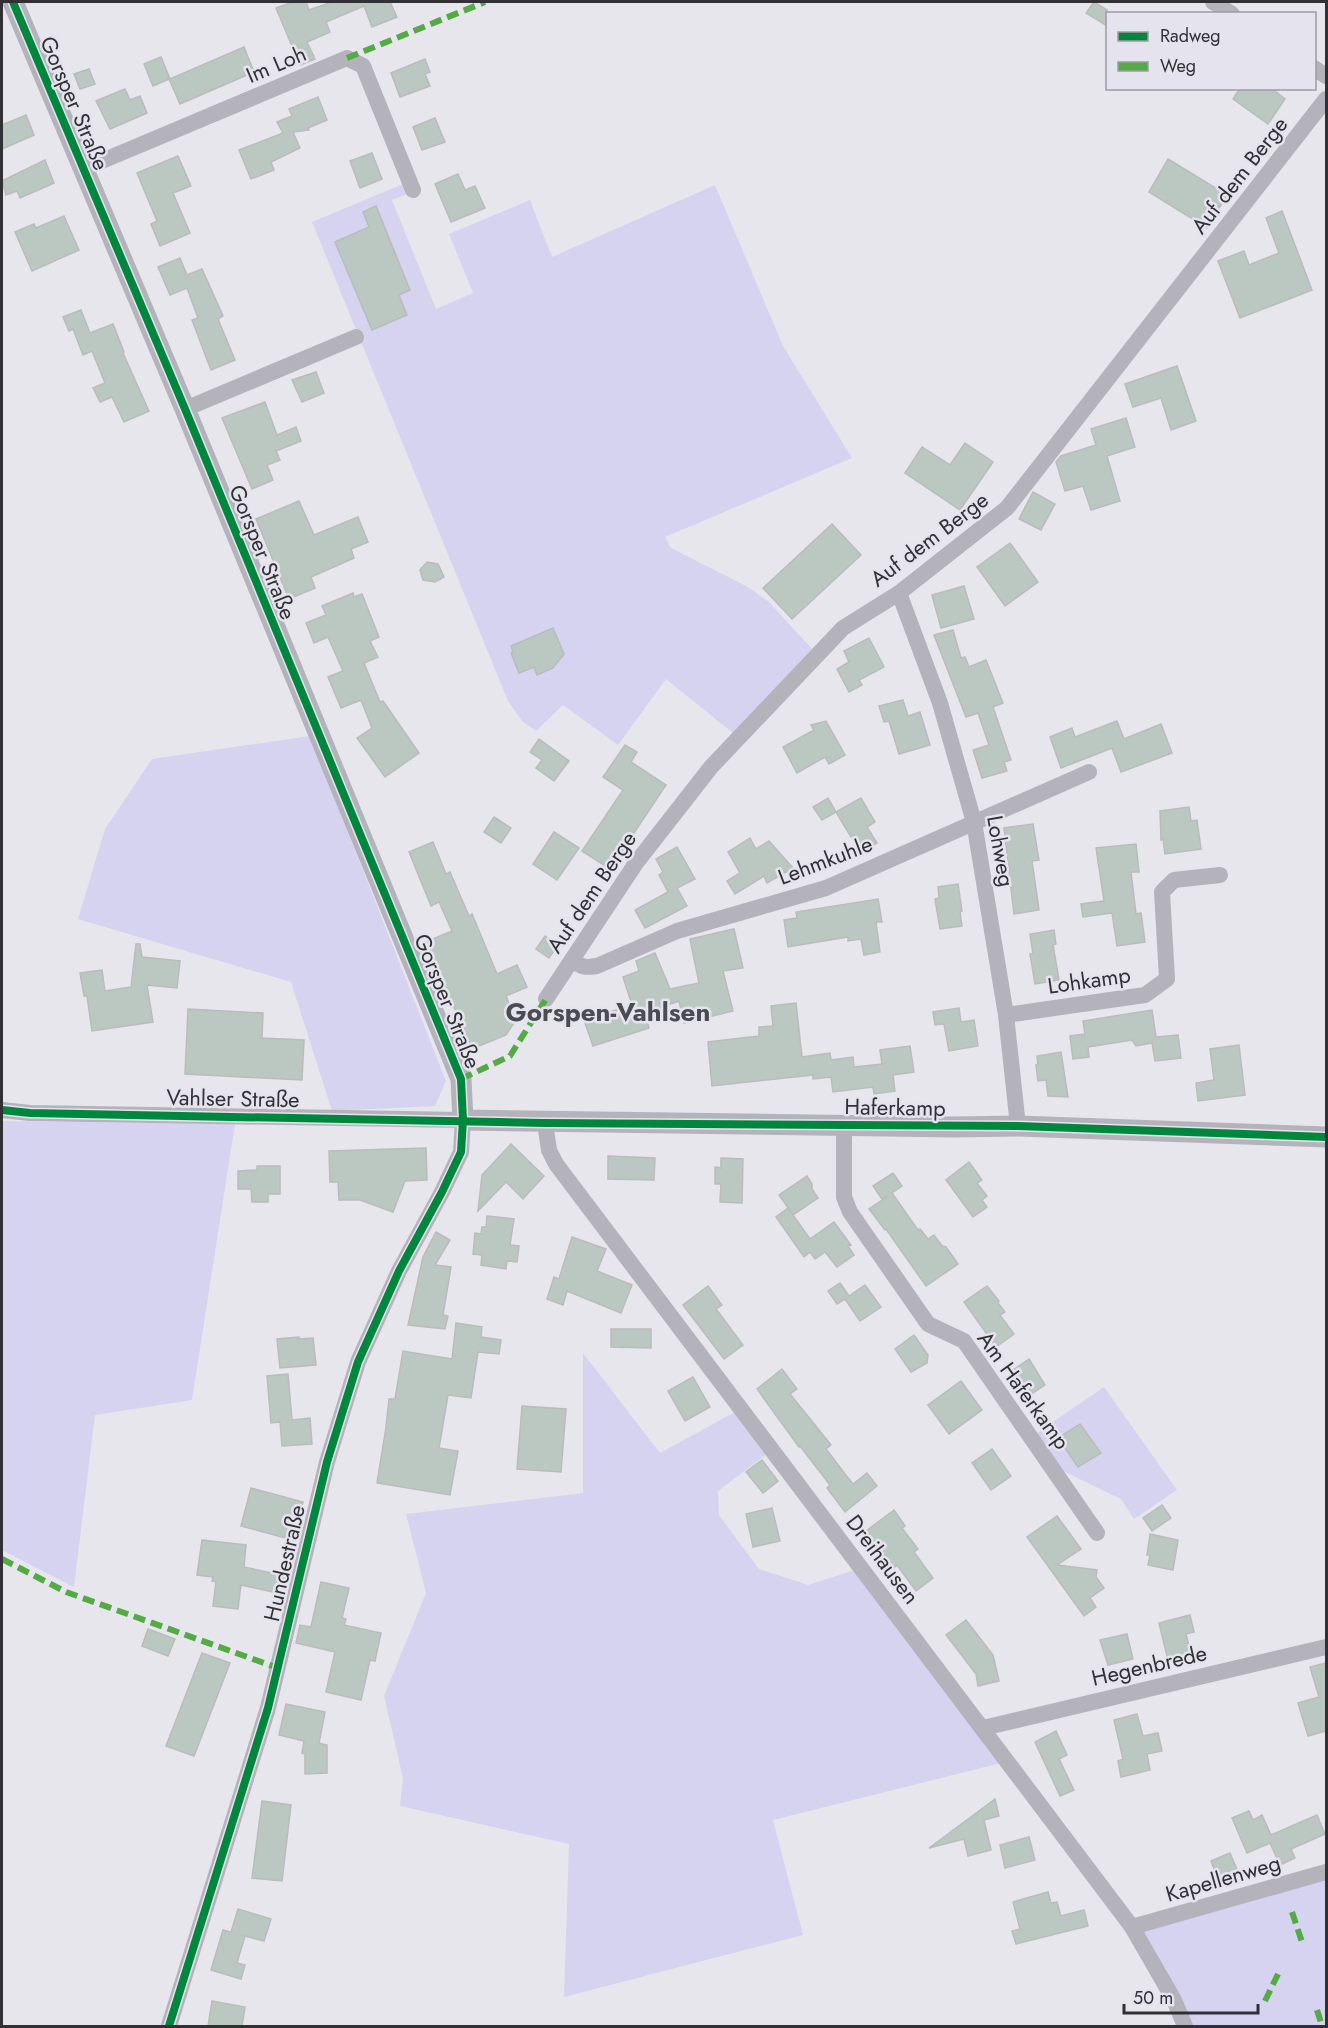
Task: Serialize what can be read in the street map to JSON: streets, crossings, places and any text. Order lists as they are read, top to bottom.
{
  "streets": {
    "street": [
      "Im Loh",
      "Gorsper Straße",
      "Auf dem Berge",
      "Lohweg",
      "Lehmkuhle",
      "Lohkamp",
      "Vahlser Straße",
      "Haferkamp",
      "Am Haferkamp",
      "Dreihausen",
      "Hundestraße",
      "Hegenbrede",
      "Kapellenweg"
    ]
  },
  "crossings": [
    ["Im Loh", "Gorsper Straße"],
    ["Gorsper Straße", "Vahlser Straße"],
    ["Gorsper Straße", "Haferkamp"],
    ["Gorsper Straße", "Hundestraße"],
    ["Auf dem Berge", "Lohweg"],
    ["Auf dem Berge", "Lehmkuhle"],
    ["Lohweg", "Lehmkuhle"],
    ["Lohweg", "Lohkamp"],
    ["Lohweg", "Haferkamp"],
    ["Vahlser Straße", "Haferkamp"],
    ["Vahlser Straße", "Hundestraße"],
    ["Haferkamp", "Am Haferkamp"],
    ["Haferkamp", "Dreihausen"],
    ["Haferkamp", "Hundestraße"],
    ["Dreihausen", "Hegenbrede"],
    ["Dreihausen", "Kapellenweg"]
  ],
  "districts": ["Gorspen-Vahlsen"],
  "legend": ["Radweg", "Weg"],
  "scale_bar": "50 m"
}
